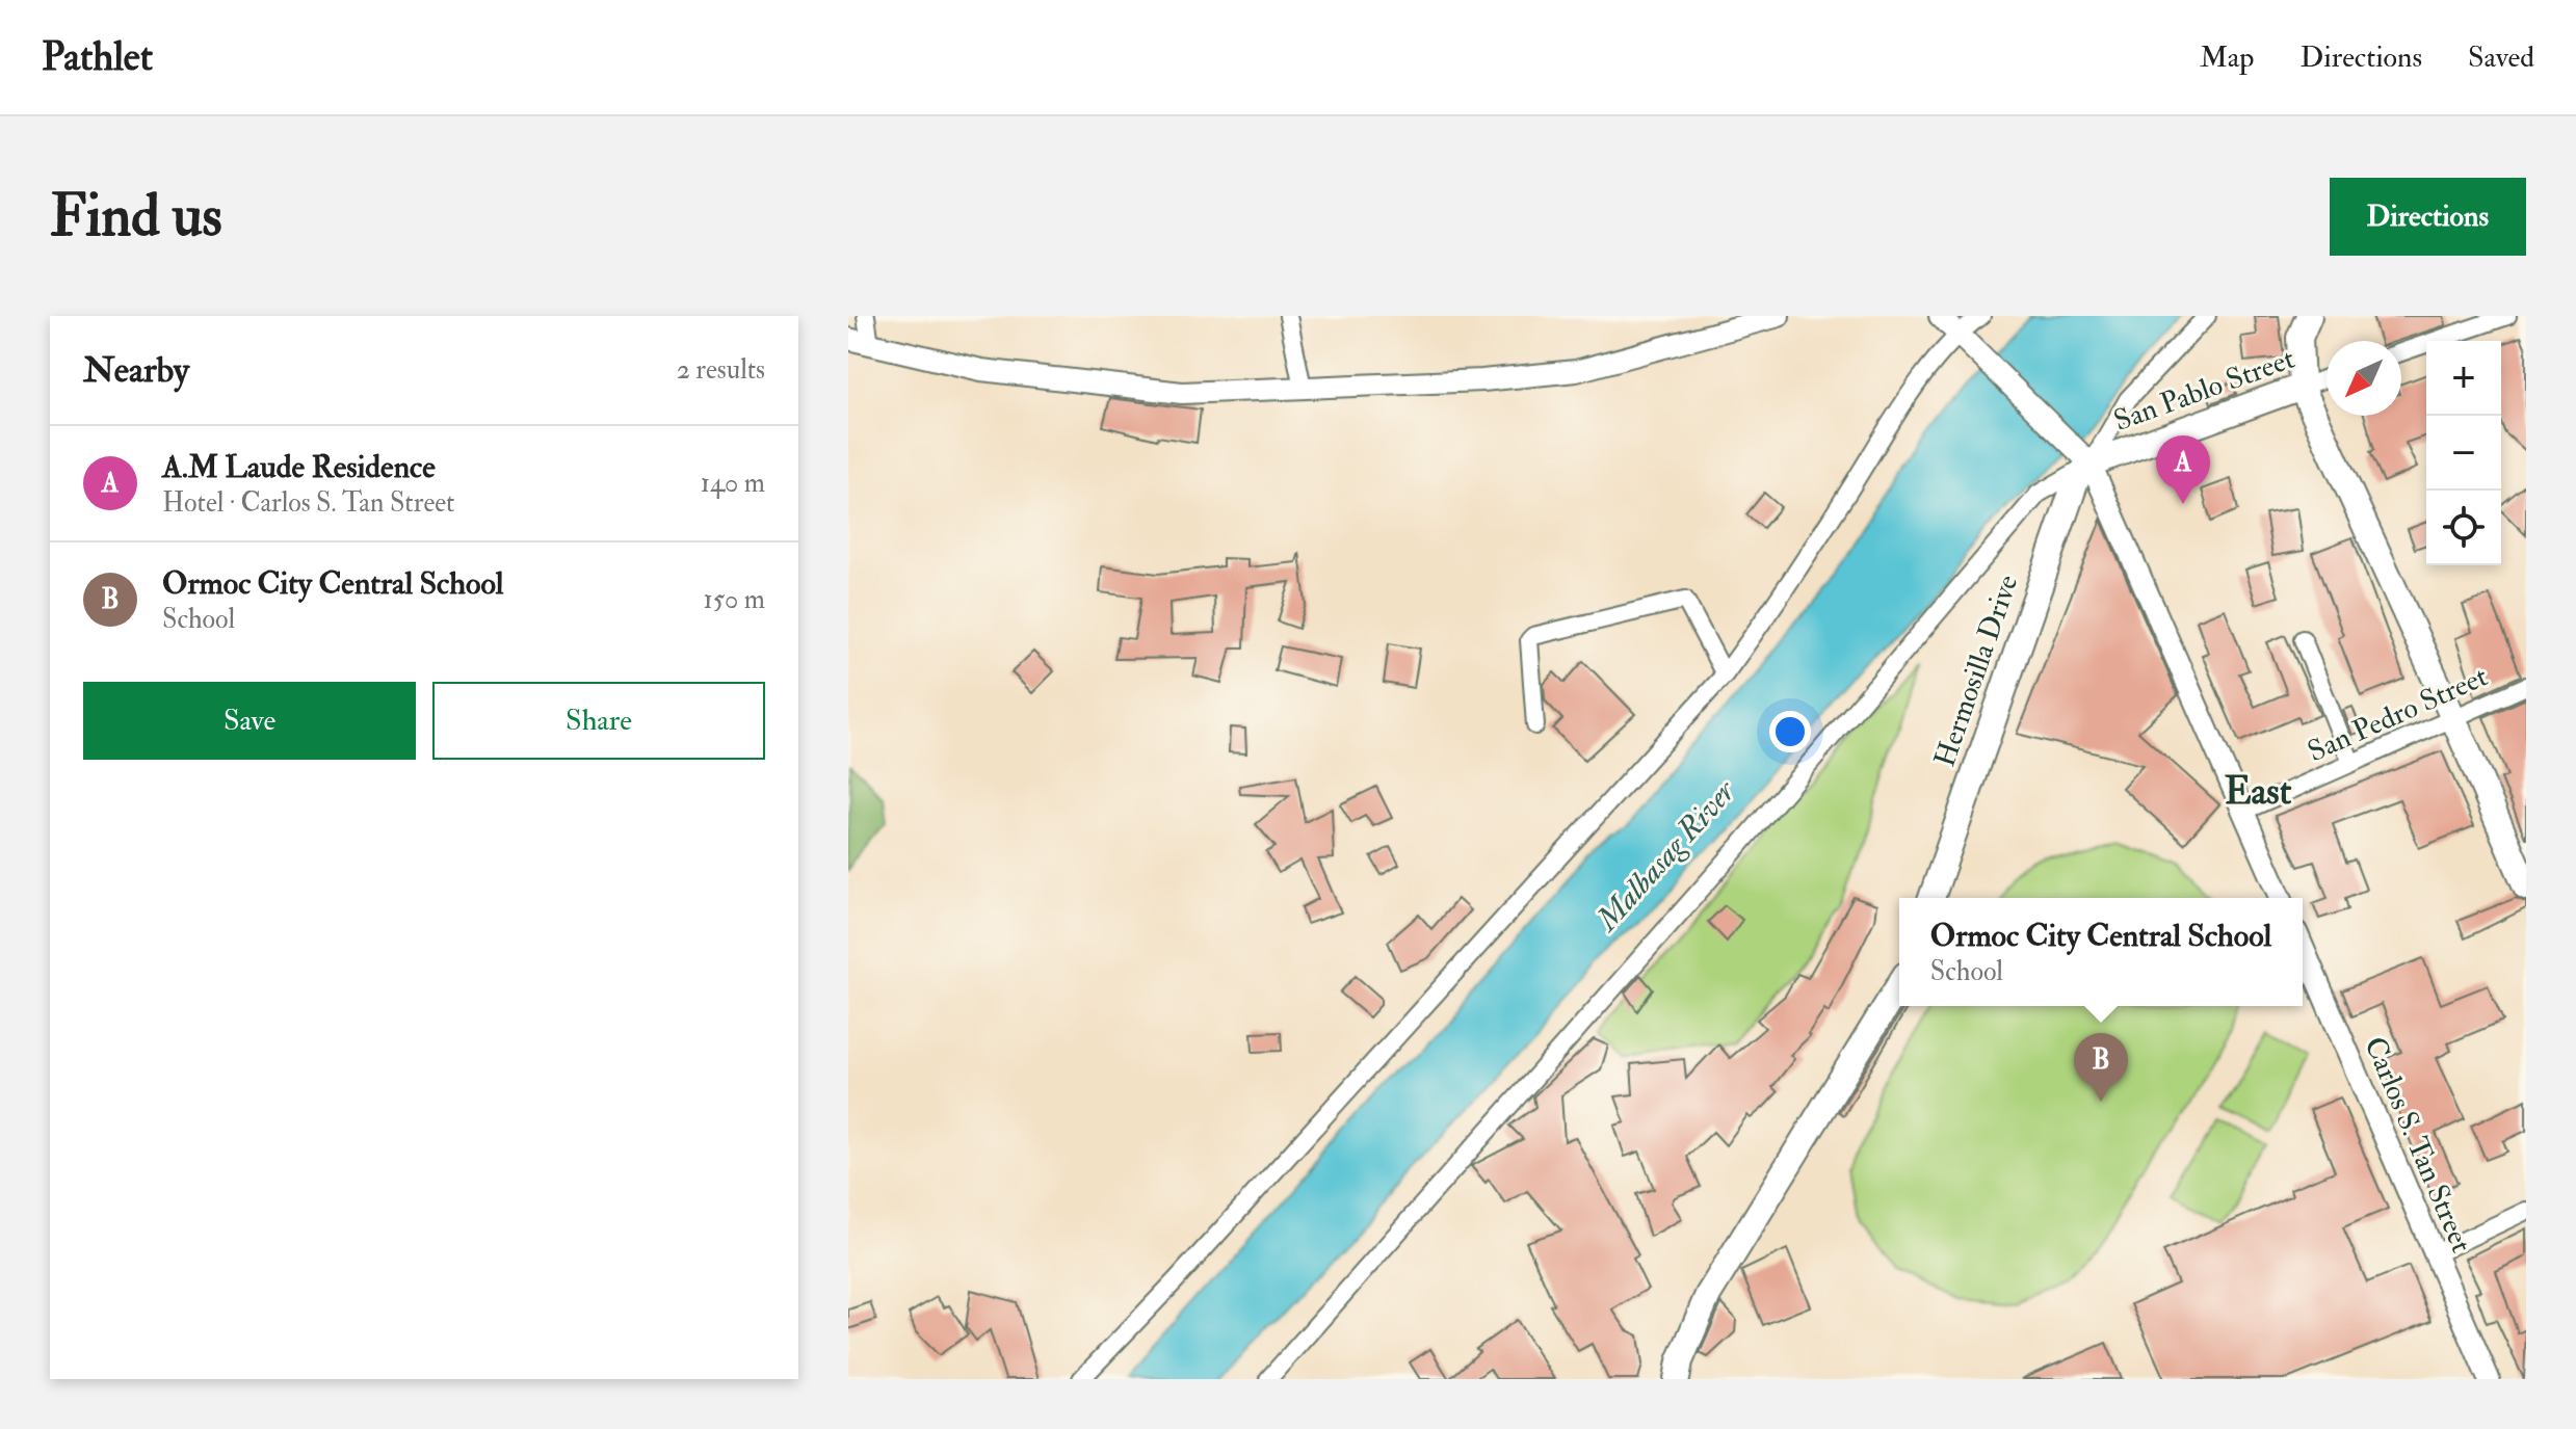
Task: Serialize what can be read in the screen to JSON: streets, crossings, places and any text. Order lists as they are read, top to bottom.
{
  "streets": {
    "main road": ["San Pablo Street", "Hermosilla Drive"],
    "street": ["San Pedro Street", "Carlos S. Tan Street"]
  },
  "crossings": [
    ["San Pablo Street", "Hermosilla Drive"]
  ],
  "districts": ["East"],
  "water": ["Malbasag River"],
  "north": "bottom left",
  "page": {
    "header": "Pathlet",
    "nav": ["Map", "Directions", "Saved"],
    "buttons": [
      "Directions",
      ["Save", "Share"]
    ],
    "title": "Find us",
    "heading": ["Nearby", "2 results"],
    "map_buttons": ["+", "−"],
    "list": [
      {
        "mark": "A",
        "name": "A.M Laude Residence",
        "note": "Hotel · Carlos S. Tan Street",
        "value": "140 m"
      },
      {
        "mark": "B",
        "name": "Ormoc City Central School",
        "note": "School",
        "value": "150 m"
      }
    ],
    "pins": ["A", "B"],
    "popup": ["Ormoc City Central School", "School"]
  }
}
